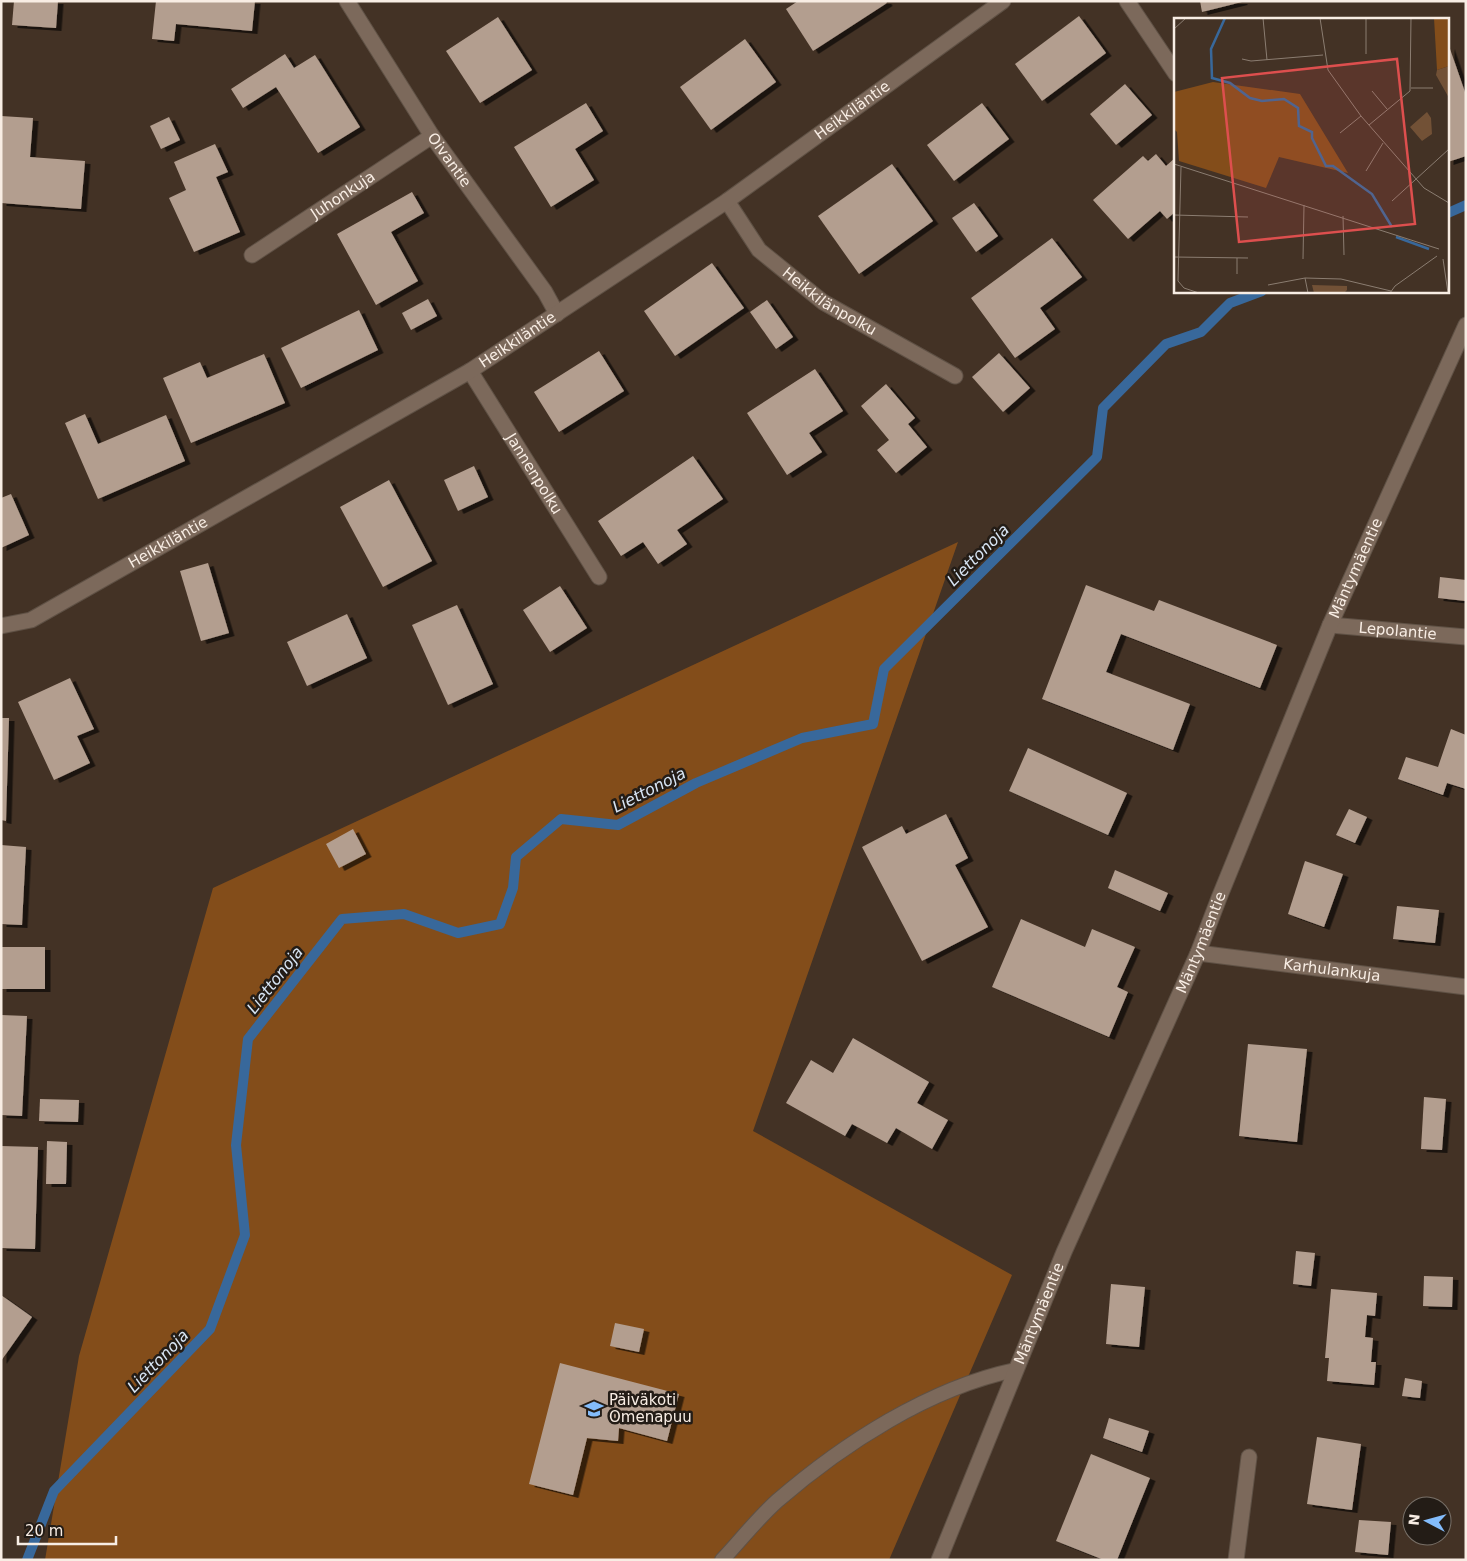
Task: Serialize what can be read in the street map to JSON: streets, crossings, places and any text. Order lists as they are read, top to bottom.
{
  "streets": {
    "street": [
      "Heikkiläntie",
      "Oivantie",
      "Juhonkuja",
      "Heikkilänpolku",
      "Jannenpolku",
      "Mäntymäentie",
      "Lepolantie",
      "Karhulankuja"
    ]
  },
  "crossings": [
    ["Heikkiläntie", "Oivantie"],
    ["Heikkiläntie", "Heikkilänpolku"],
    ["Heikkiläntie", "Jannenpolku"],
    ["Oivantie", "Juhonkuja"],
    ["Mäntymäentie", "Lepolantie"],
    ["Mäntymäentie", "Karhulankuja"]
  ],
  "water": ["Liettonoja"],
  "places": {
    "school or university": ["Päiväkoti Omenapuu"]
  },
  "scale_bar": "20 m",
  "north": "left"
}
